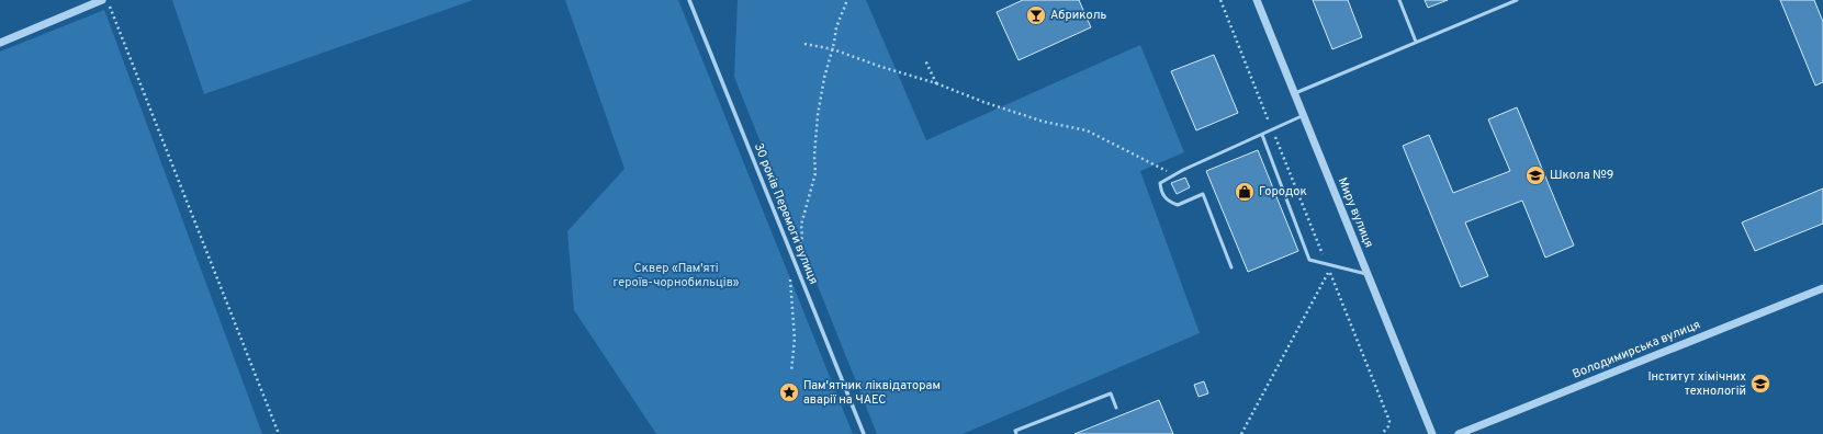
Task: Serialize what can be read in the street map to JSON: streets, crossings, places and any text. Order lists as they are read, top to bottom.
{
  "streets": {
    "street": ["Миру вулиця", "30 років Перемоги вулиця", "Володимирська вулиця"]
  },
  "parks": ["Сквер «Пам'яті героїв-чорнобильців»"],
  "places": {
    "bar": ["Абриколь"],
    "school or university": ["Школа №9", "Інститут хімічних технологій"],
    "shop": ["Городок"],
    "place": ["Пам'ятник ліквідаторам аварії на ЧАЕС"]
  }
}
